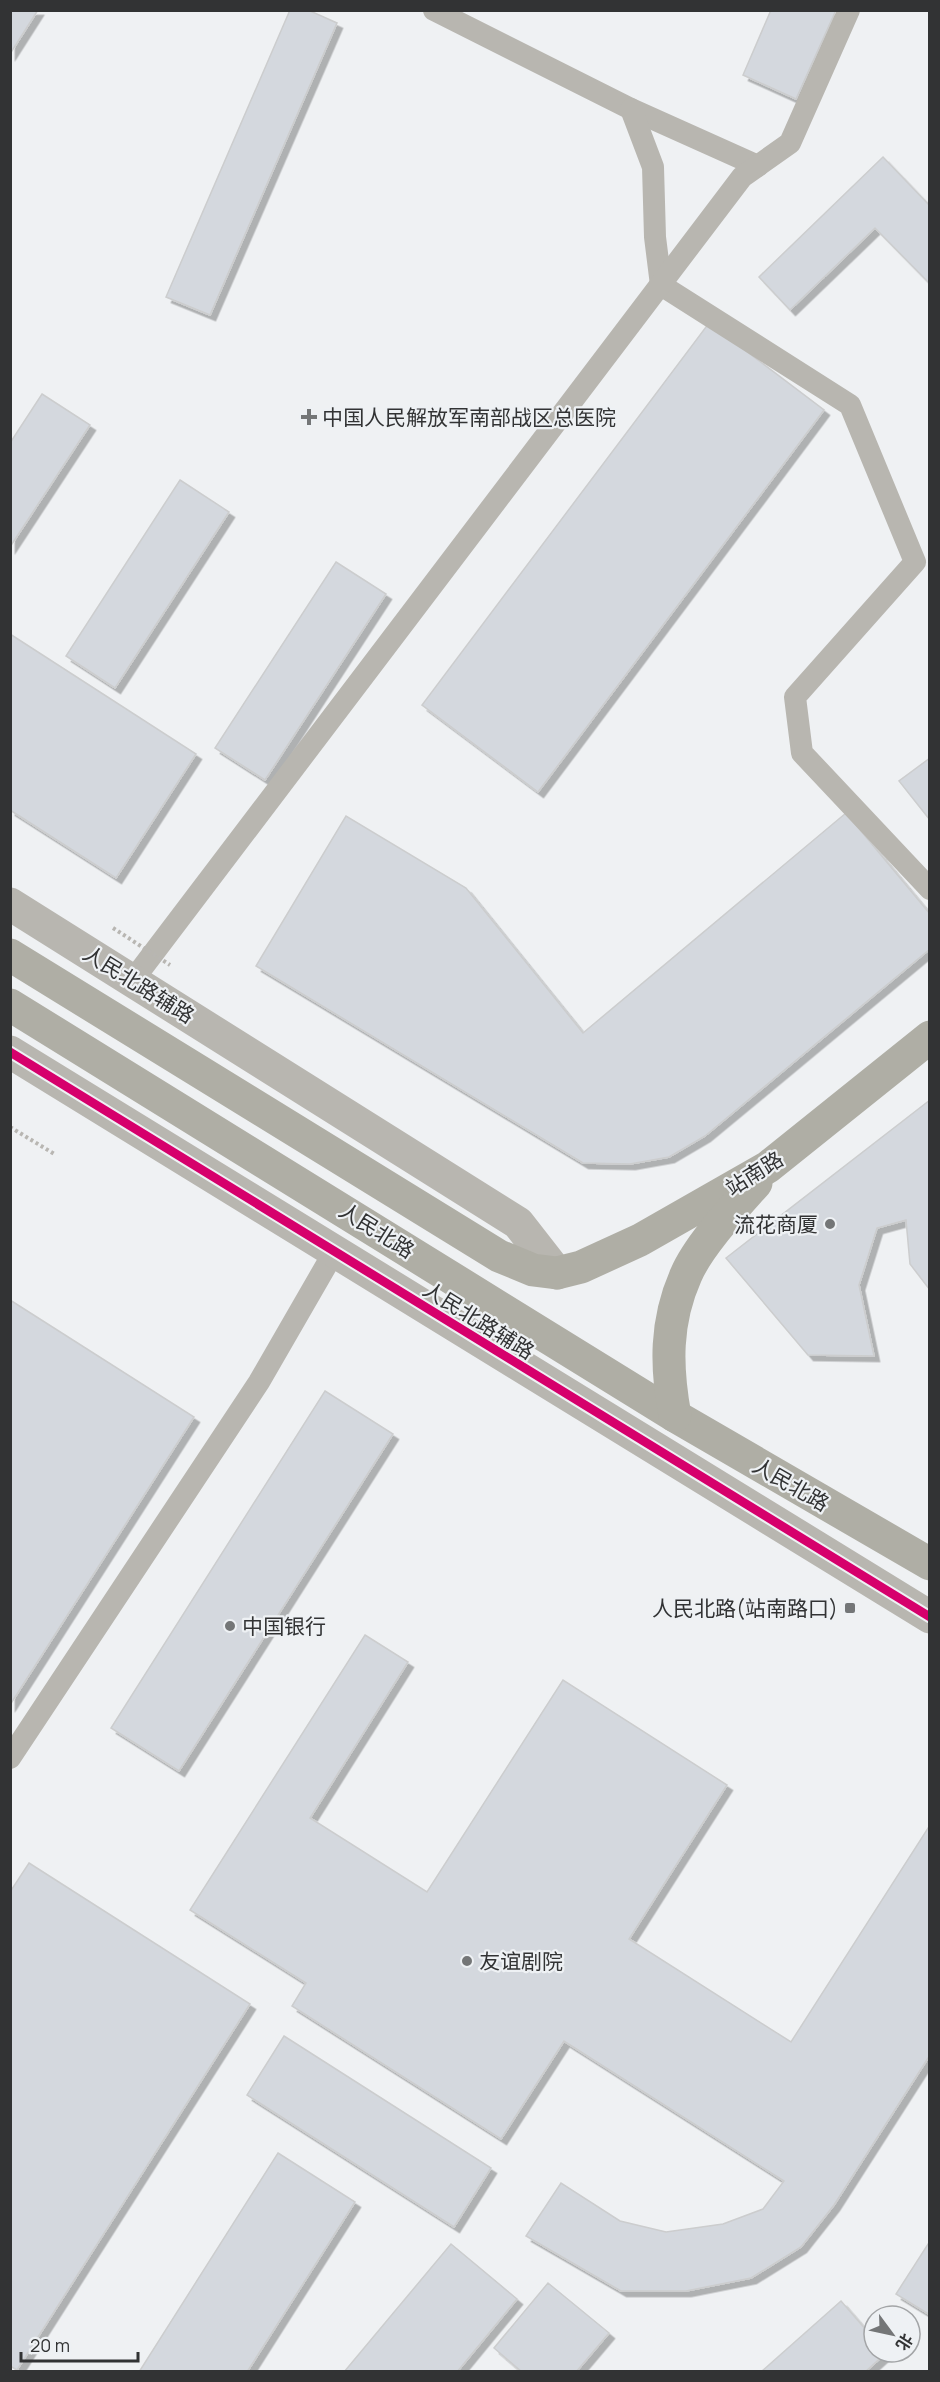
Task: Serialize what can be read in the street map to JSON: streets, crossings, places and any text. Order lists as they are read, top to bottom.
{
  "streets": {
    "main road": ["站南路", "人民北路"],
    "street": ["人民北路辅路"]
  },
  "crossings": [
    ["人民北路辅路", "站南路"],
    ["人民北路辅路", "人民北路"],
    ["站南路", "人民北路"]
  ],
  "places": {
    "health": ["中国人民解放军南部战区总医院"],
    "other": ["流花商厦", "中国银行", "友谊剧院"],
    "transit": ["人民北路(站南路口)"]
  },
  "scale_bar": "20 m",
  "north": "bottom right"
}
